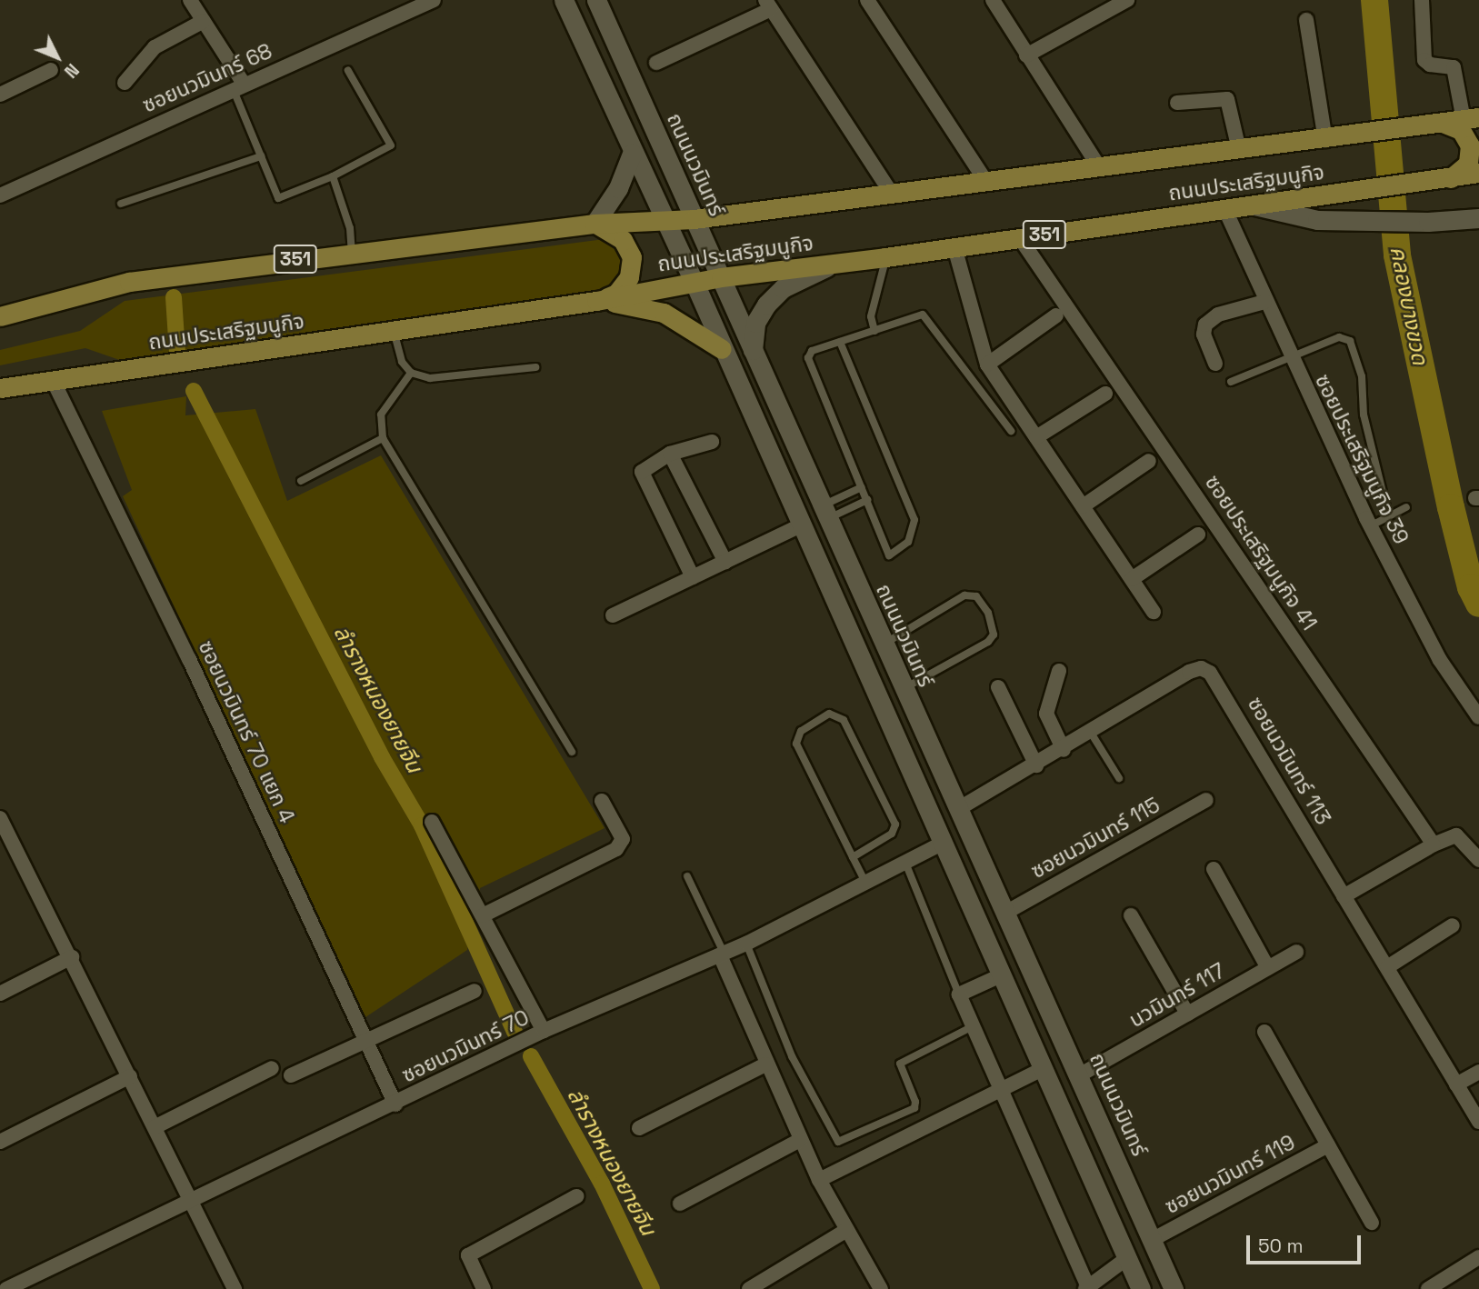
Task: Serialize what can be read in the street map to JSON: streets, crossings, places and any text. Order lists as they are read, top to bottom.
{
  "streets": {
    "main road": ["ถนนนวมินทร์", "ถนนประเสริฐมนูกิจ", "351"],
    "street": [
      "ซอยนวมินทร์ 68",
      "ซอยประเสริฐมนูกิจ 39",
      "ซอยประเสริฐมนูกิจ 41",
      "ซอยนวมินทร์ 70 แยก 4",
      "ซอยนวมินทร์ 113",
      "ซอยนวมินทร์ 115",
      "นวมินทร์ 117",
      "ซอยนวมินทร์ 70",
      "ซอยนวมินทร์ 119"
    ]
  },
  "crossings": [
    ["ถนนนวมินทร์", "ถนนประเสริฐมนูกิจ"],
    ["ถนนนวมินทร์", "ซอยนวมินทร์ 113"],
    ["ถนนนวมินทร์", "ซอยนวมินทร์ 115"],
    ["ถนนนวมินทร์", "นวมินทร์ 117"],
    ["ถนนนวมินทร์", "ซอยนวมินทร์ 119"],
    ["ถนนประเสริฐมนูกิจ", "ซอยประเสริฐมนูกิจ 39"],
    ["ถนนประเสริฐมนูกิจ", "ซอยประเสริฐมนูกิจ 41"],
    ["ถนนประเสริฐมนูกิจ", "ซอยนวมินทร์ 70 แยก 4"],
    ["ซอยนวมินทร์ 70 แยก 4", "ซอยนวมินทร์ 70"]
  ],
  "water": ["คลองบางขวด", "ลำรางหนองยายจีน"],
  "scale_bar": "50 m",
  "north": "bottom right"
}
